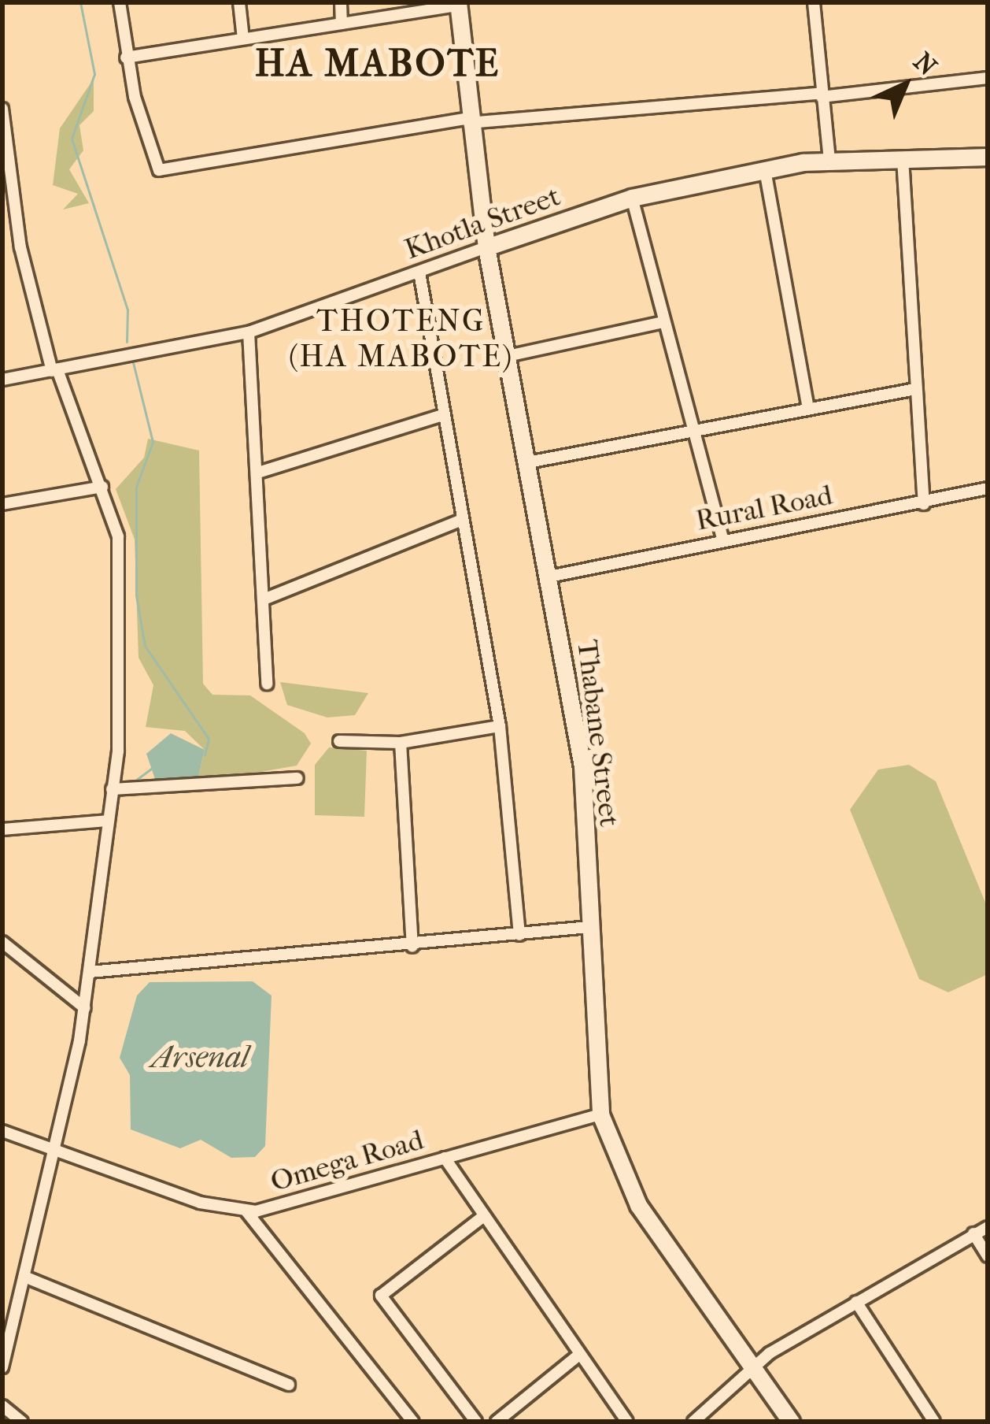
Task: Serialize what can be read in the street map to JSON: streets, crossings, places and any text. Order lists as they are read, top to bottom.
{
  "streets": {
    "street": [
      "Khotla Street",
      "Rural Road",
      "Thabane Street",
      "Omega Road"
    ]
  },
  "crossings": [
    ["Khotla Street", "Thabane Street"],
    ["Rural Road", "Thabane Street"],
    ["Thabane Street", "Omega Road"]
  ],
  "districts": ["HA MABOTE", "THOTENG (HA MABOTE)"],
  "water": ["Arsenal"],
  "north": "top right"
}
